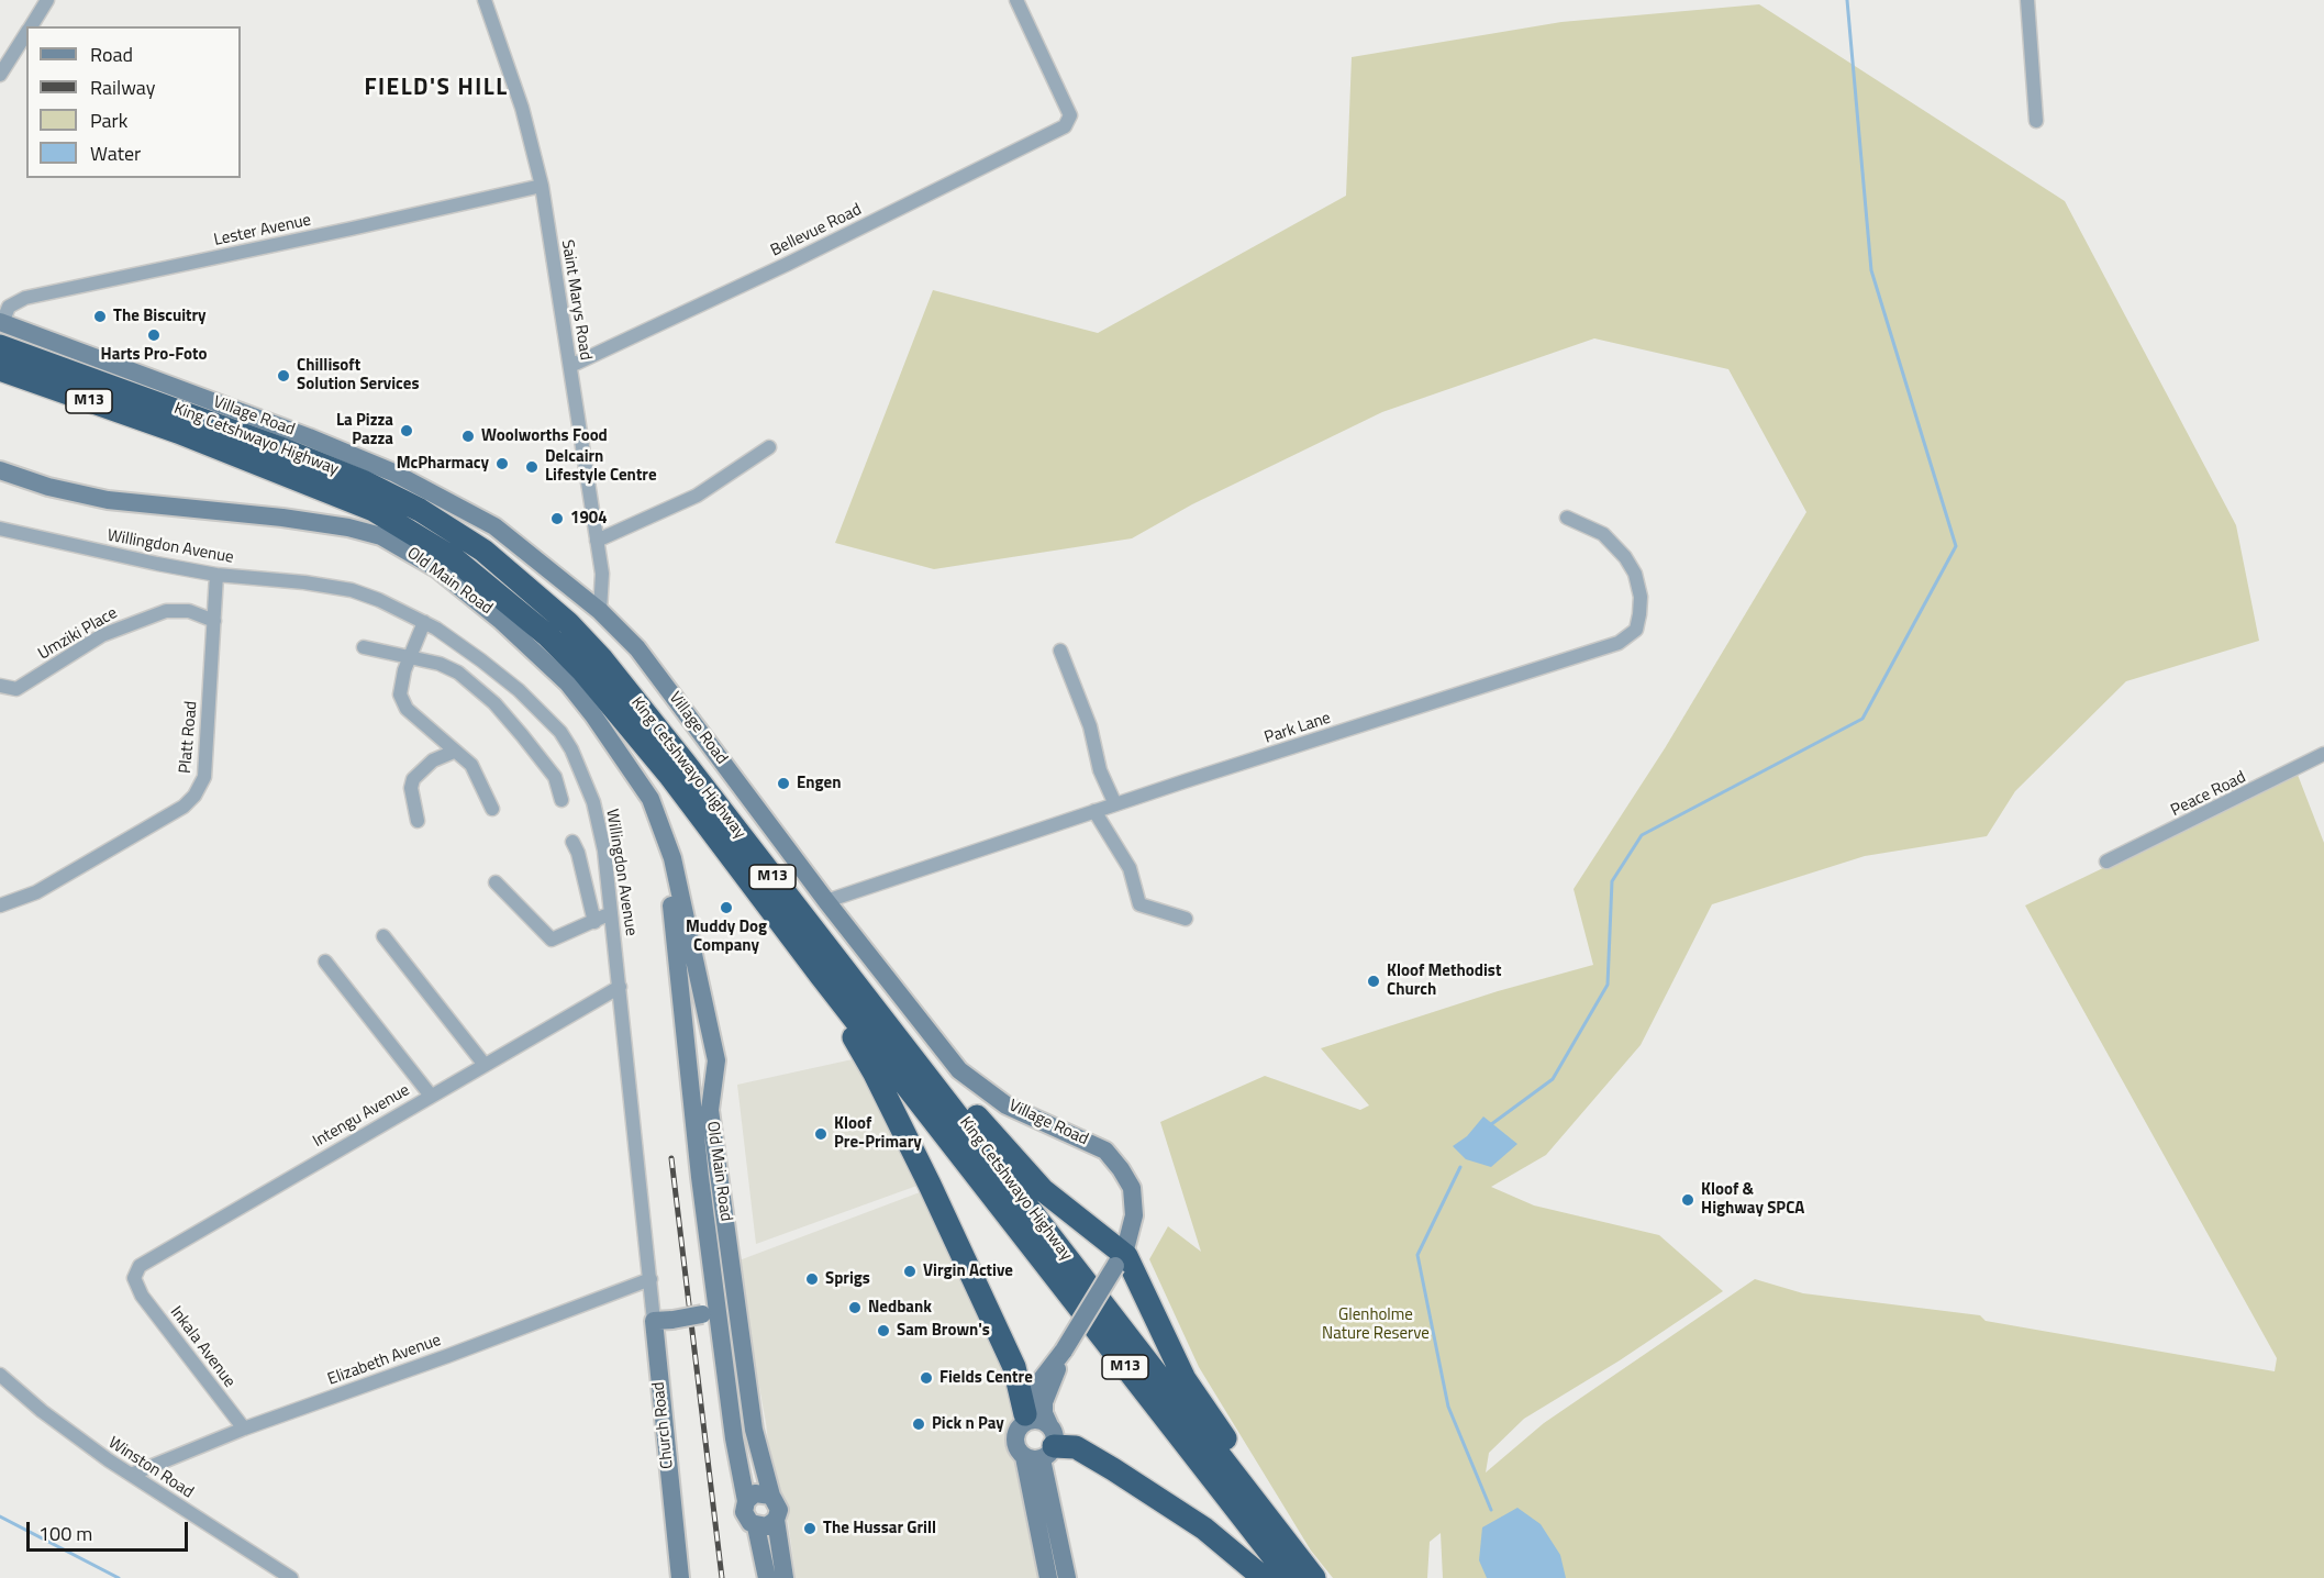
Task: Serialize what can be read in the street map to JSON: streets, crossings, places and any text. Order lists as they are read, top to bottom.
{
  "streets": {
    "highway": ["M13", "King Cetshwayo Highway"],
    "main road": ["Village Road", "Old Main Road", "Church Road"],
    "street": [
      "Lester Avenue",
      "Bellevue Road",
      "Saint Marys Road",
      "Willingdon Avenue",
      "Umziki Place",
      "Park Lane",
      "Platt Road",
      "Peace Road",
      "Intengu Avenue",
      "Inkala Avenue",
      "Elizabeth Avenue",
      "Winston Road"
    ]
  },
  "crossings": [
    ["Lester Avenue", "Saint Marys Road"],
    ["Lester Avenue", "Village Road"],
    ["Lester Avenue", "King Cetshwayo Highway"],
    ["Bellevue Road", "Saint Marys Road"],
    ["Saint Marys Road", "Village Road"],
    ["Village Road", "King Cetshwayo Highway"],
    ["Village Road", "Park Lane"],
    ["Willingdon Avenue", "Platt Road"],
    ["Willingdon Avenue", "Intengu Avenue"],
    ["Willingdon Avenue", "Elizabeth Avenue"],
    ["Willingdon Avenue", "Church Road"],
    ["Umziki Place", "Platt Road"],
    ["Intengu Avenue", "Inkala Avenue"],
    ["Inkala Avenue", "Elizabeth Avenue"],
    ["Elizabeth Avenue", "Winston Road"]
  ],
  "districts": ["FIELD'S HILL"],
  "parks": ["Glenholme Nature Reserve"],
  "places": [
    "The Biscuitry",
    "Harts Pro-Foto",
    "Chillisoft Solution Services",
    "La Pizza Pazza",
    "Woolworths Food",
    "McPharmacy",
    "Delcairn Lifestyle Centre",
    "1904",
    "Engen",
    "Muddy Dog Company",
    "Kloof Methodist Church",
    "Kloof Pre-Primary",
    "Kloof & Highway SPCA",
    "Virgin Active",
    "Sprigs",
    "Nedbank",
    "Sam Brown's",
    "Fields Centre",
    "Pick n Pay",
    "The Hussar Grill"
  ],
  "legend": [
    "Road",
    "Railway",
    "Park",
    "Water"
  ],
  "scale_bar": "100 m"
}
